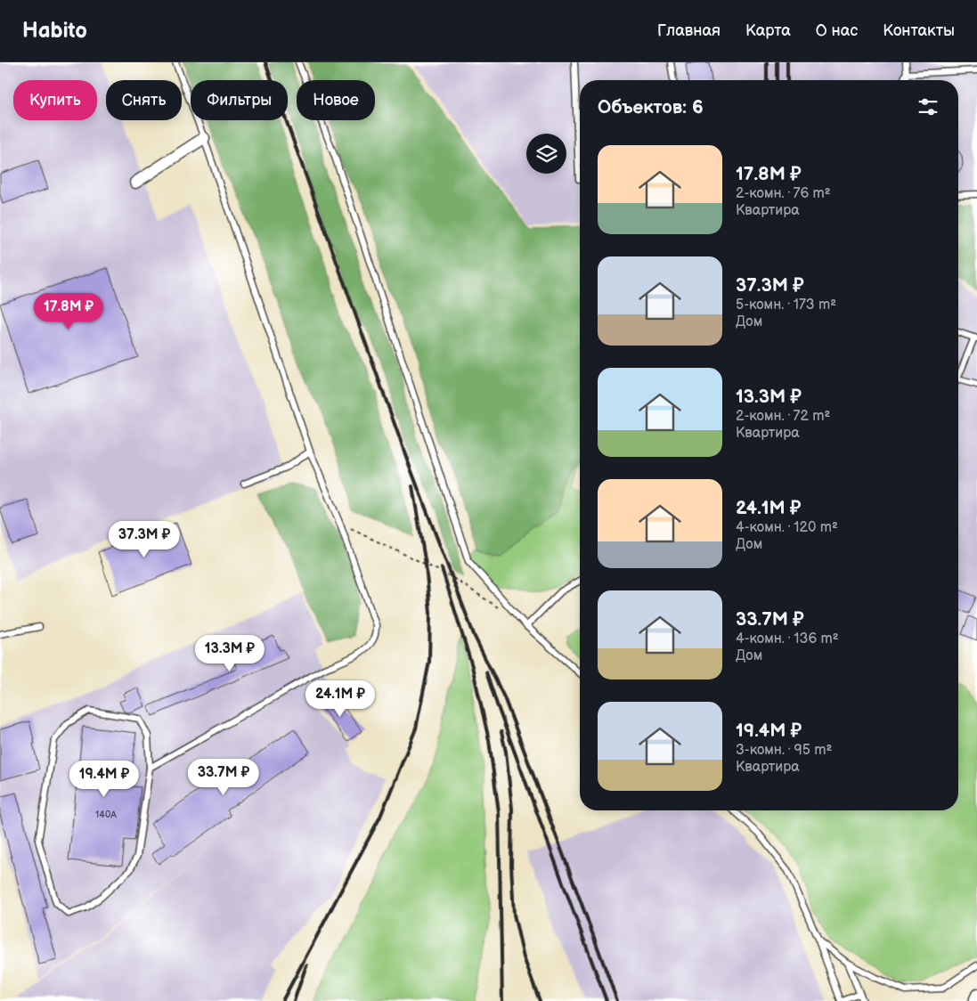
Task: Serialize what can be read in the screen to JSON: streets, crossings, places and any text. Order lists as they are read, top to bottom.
{
  "house_numbers": ["140А"],
  "page": {
    "header": "Habito",
    "nav": [
      "Главная",
      "Карта",
      "О нас",
      "Контакты"
    ],
    "chip": [
      "Купить",
      "Снять",
      "Фильтры",
      "Новое"
    ],
    "heading": "Объектов: 6",
    "list": [
      {
        "name": "17.8M ₽",
        "note": "2-комн. · 76 m² · Квартира"
      },
      {
        "name": "37.3M ₽",
        "note": "5-комн. · 173 m² · Дом"
      },
      {
        "name": "13.3M ₽",
        "note": "2-комн. · 72 m² · Квартира"
      },
      {
        "name": "24.1M ₽",
        "note": "4-комн. · 120 m² · Дом"
      },
      {
        "name": "33.7M ₽",
        "note": "4-комн. · 136 m² · Дом"
      },
      {
        "name": "19.4M ₽",
        "note": "3-комн. · 95 m² · Квартира"
      }
    ],
    "price": [
      "17.8M ₽",
      "37.3M ₽",
      "13.3M ₽",
      "24.1M ₽",
      "33.7M ₽",
      "19.4M ₽"
    ]
  }
}
